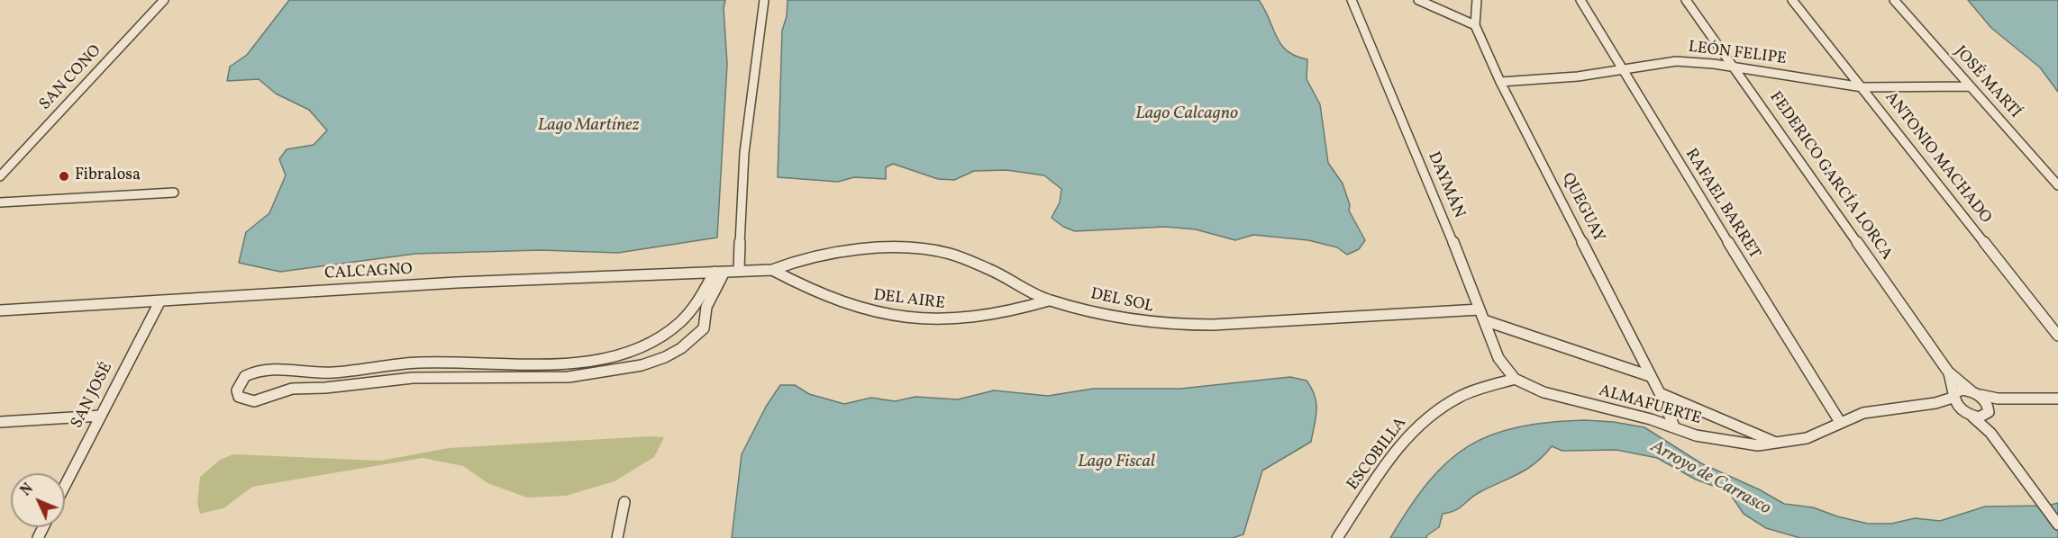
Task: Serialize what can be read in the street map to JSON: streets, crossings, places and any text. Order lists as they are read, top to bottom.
{
  "streets": {
    "street": [
      "LEÓN FELIPE",
      "SAN CONO",
      "JOSÉ MARTÍ",
      "ANTONIO MACHADO",
      "FEDERICO GARCÍA LORCA",
      "DAYMÁN",
      "RAFAEL BARRET",
      "QUEGUAY",
      "CALCAGNO",
      "DEL AIRE",
      "DEL SOL",
      "SAN JOSÉ",
      "ALMAFUERTE",
      "ESCOBILLA"
    ]
  },
  "crossings": [
    ["LEÓN FELIPE", "JOSÉ MARTÍ"],
    ["LEÓN FELIPE", "ANTONIO MACHADO"],
    ["LEÓN FELIPE", "FEDERICO GARCÍA LORCA"],
    ["LEÓN FELIPE", "RAFAEL BARRET"],
    ["LEÓN FELIPE", "QUEGUAY"],
    ["FEDERICO GARCÍA LORCA", "ALMAFUERTE"],
    ["DAYMÁN", "DEL SOL"],
    ["DAYMÁN", "ALMAFUERTE"],
    ["DAYMÁN", "ESCOBILLA"],
    ["RAFAEL BARRET", "ALMAFUERTE"],
    ["QUEGUAY", "ALMAFUERTE"],
    ["CALCAGNO", "DEL AIRE"],
    ["CALCAGNO", "DEL SOL"],
    ["CALCAGNO", "SAN JOSÉ"],
    ["DEL AIRE", "DEL SOL"],
    ["ALMAFUERTE", "ESCOBILLA"]
  ],
  "water": [
    "Lago Calcagno",
    "Lago Martínez",
    "Lago Fiscal",
    "Arroyo de Carrasco"
  ],
  "places": ["Fibralosa"],
  "north": "top left"
}
